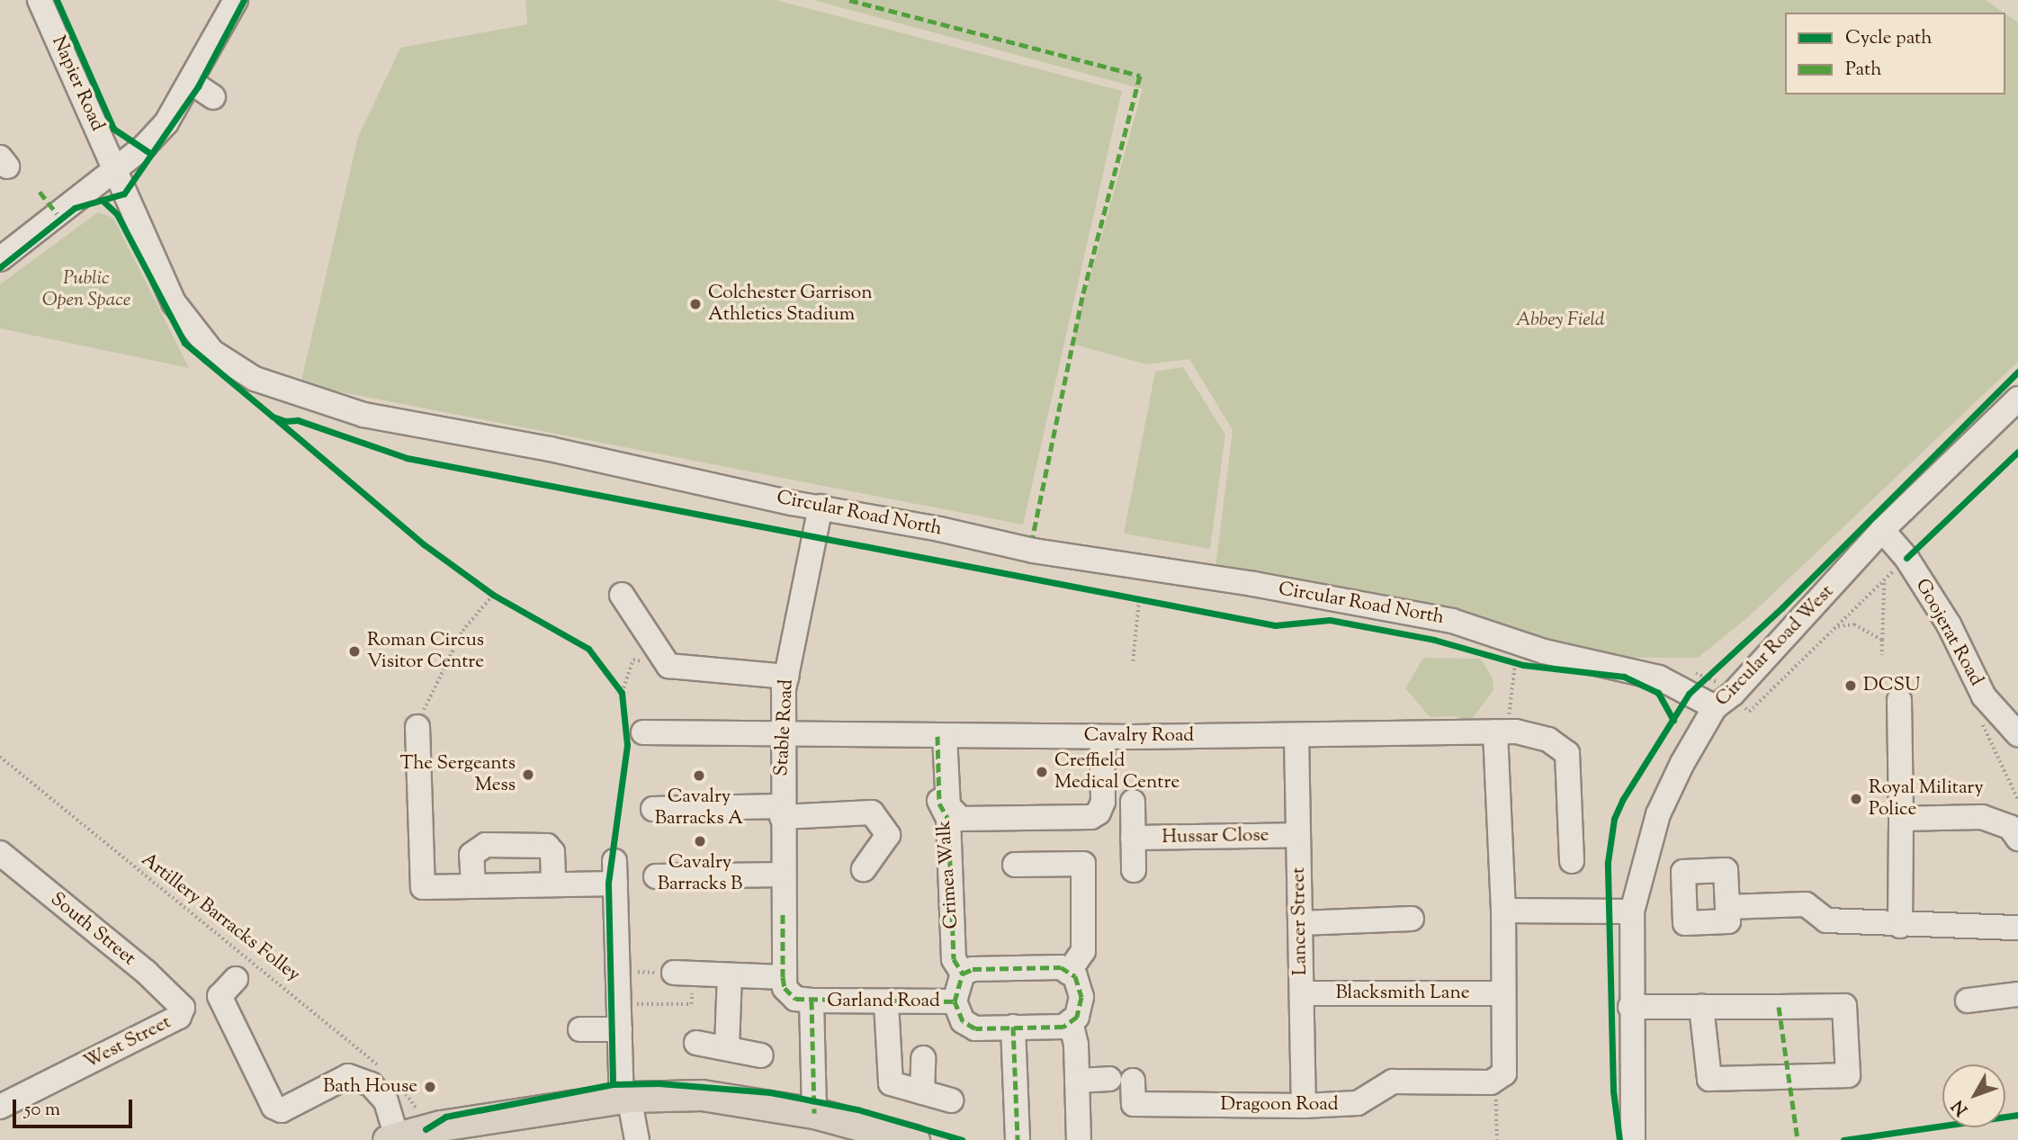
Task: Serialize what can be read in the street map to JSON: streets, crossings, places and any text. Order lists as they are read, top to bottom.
{
  "streets": {
    "street": [
      "Napier Road",
      "Circular Road North",
      "Goojerat Road",
      "Circular Road West",
      "Stable Road",
      "Cavalry Road",
      "Hussar Close",
      "Crimea Walk",
      "Lancer Street",
      "South Street",
      "Blacksmith Lane",
      "Garland Road",
      "West Street",
      "Dragoon Road"
    ],
    "path": ["Artillery Barracks Folley"]
  },
  "crossings": [
    ["Napier Road", "Circular Road North"],
    ["Circular Road North", "Circular Road West"],
    ["Circular Road North", "Stable Road"],
    ["Goojerat Road", "Circular Road West"],
    ["Stable Road", "Cavalry Road"],
    ["Stable Road", "Garland Road"],
    ["Cavalry Road", "Crimea Walk"],
    ["Cavalry Road", "Lancer Street"],
    ["Hussar Close", "Lancer Street"],
    ["Crimea Walk", "Garland Road"],
    ["Lancer Street", "Blacksmith Lane"],
    ["Lancer Street", "Dragoon Road"],
    ["South Street", "West Street"]
  ],
  "parks": ["Public Open Space", "Abbey Field"],
  "places": [
    "Colchester Garrison Athletics Stadium",
    "Roman Circus Visitor Centre",
    "DCSU",
    "Creffield Medical Centre",
    "The Sergeants Mess",
    "Cavalry Barracks A",
    "Royal Military Police",
    "Cavalry Barracks B",
    "Bath House"
  ],
  "legend": ["Cycle path", "Path"],
  "scale_bar": "50 m",
  "north": "bottom left"
}
